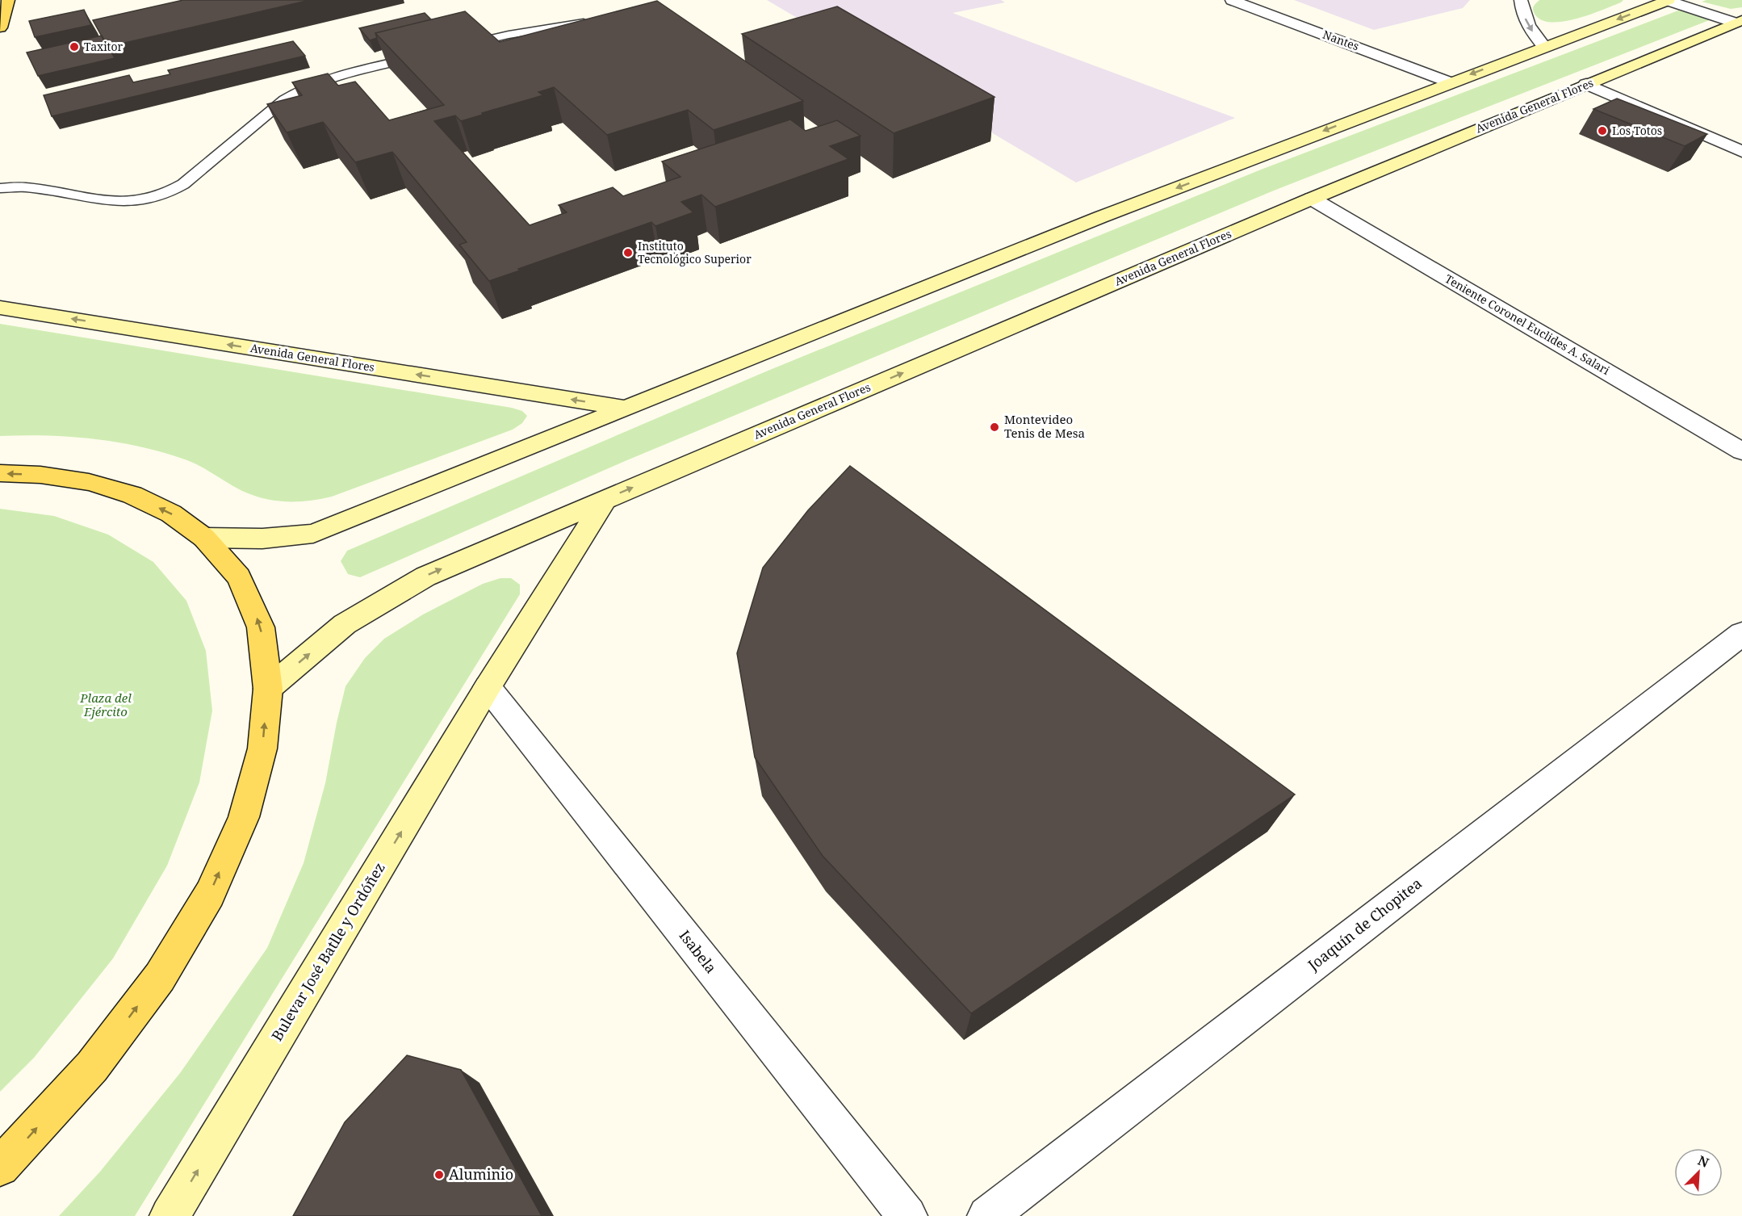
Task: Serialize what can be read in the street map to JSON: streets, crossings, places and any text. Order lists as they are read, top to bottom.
{
  "streets": {
    "main road": ["Avenida General Flores", "Bulevar José Batlle y Ordóñez"],
    "street": [
      "Nantes",
      "Teniente Coronel Euclides A. Salari",
      "Joaquín de Chopitea",
      "Isabela"
    ]
  },
  "crossings": [
    ["Avenida General Flores", "Teniente Coronel Euclides A. Salari"],
    ["Bulevar José Batlle y Ordóñez", "Isabela"]
  ],
  "parks": ["Plaza del Ejército"],
  "places": [
    "Taxitor",
    "Los Totos",
    "Instituto Tecnológico Superior",
    "Montevideo Tenis de Mesa",
    "Aluminio"
  ],
  "north": "top right"
}
